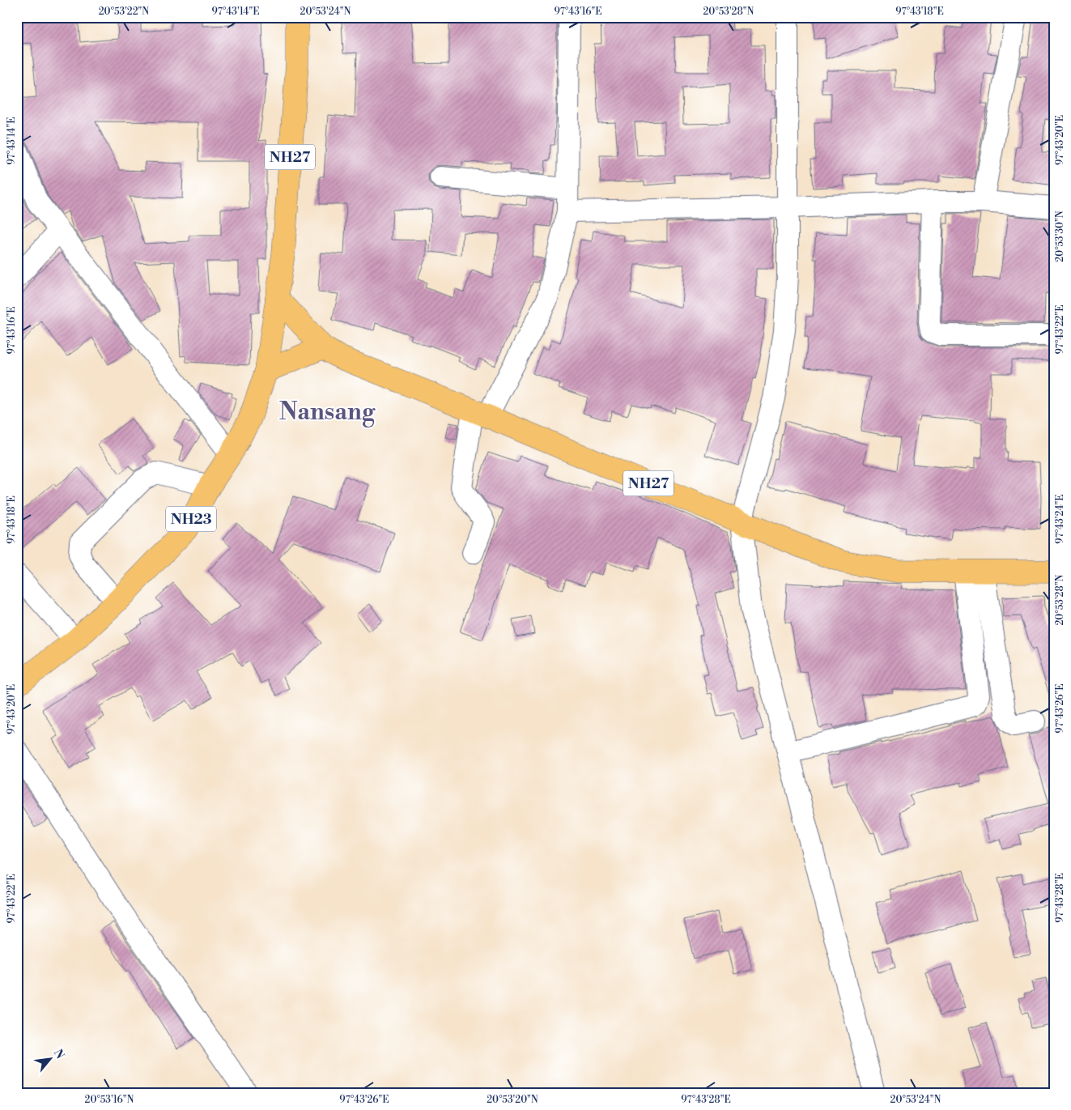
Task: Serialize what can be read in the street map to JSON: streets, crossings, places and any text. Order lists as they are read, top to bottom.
{
  "streets": {
    "main road": ["NH27", "NH23"]
  },
  "crossings": [
    ["NH27", "NH23"]
  ],
  "districts": ["Nansang"],
  "north": "top right",
  "coordinates": [
    "20°53'22\"N",
    "97°43'14\"E",
    "20°53'24\"N",
    "97°43'16\"E",
    "20°53'28\"N",
    "97°43'18\"E",
    "97°43'20\"E",
    "20°53'30\"N",
    "97°43'22\"E",
    "97°43'24\"E",
    "97°43'26\"E",
    "97°43'28\"E",
    "20°53'16\"N",
    "20°53'20\"N"
  ]
}
